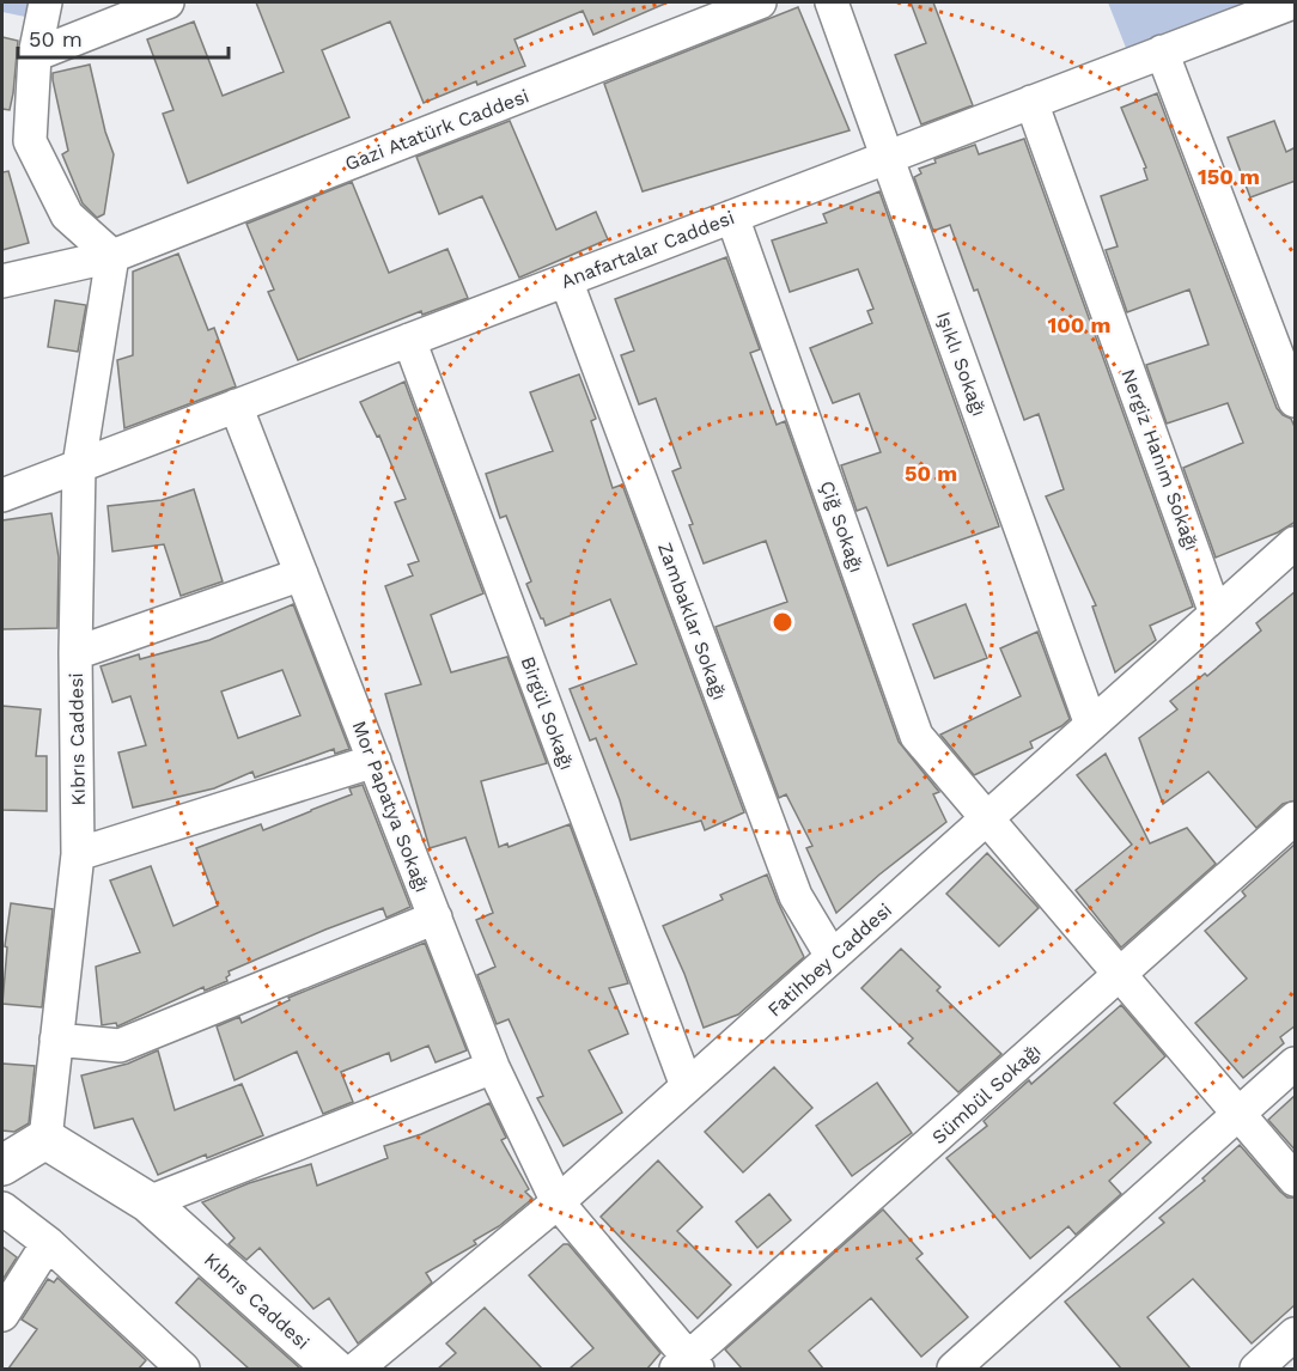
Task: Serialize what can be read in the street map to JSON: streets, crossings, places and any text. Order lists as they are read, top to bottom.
{
  "streets": {
    "street": [
      "Gazi Atatürk Caddesi",
      "Anafartalar Caddesi",
      "Işıklı Sokağı",
      "Nergiz Hanım Sokağı",
      "Çiğ Sokağı",
      "Zambaklar Sokağı",
      "Birgül Sokağı",
      "Kıbrıs Caddesi",
      "Mor Papatya Sokağı",
      "Fatihbey Caddesi",
      "Sümbül Sokağı"
    ]
  },
  "crossings": [
    ["Gazi Atatürk Caddesi", "Kıbrıs Caddesi"],
    ["Anafartalar Caddesi", "Işıklı Sokağı"],
    ["Anafartalar Caddesi", "Nergiz Hanım Sokağı"],
    ["Anafartalar Caddesi", "Çiğ Sokağı"],
    ["Anafartalar Caddesi", "Zambaklar Sokağı"],
    ["Anafartalar Caddesi", "Birgül Sokağı"],
    ["Anafartalar Caddesi", "Kıbrıs Caddesi"],
    ["Anafartalar Caddesi", "Mor Papatya Sokağı"],
    ["Işıklı Sokağı", "Fatihbey Caddesi"],
    ["Nergiz Hanım Sokağı", "Fatihbey Caddesi"],
    ["Çiğ Sokağı", "Fatihbey Caddesi"],
    ["Çiğ Sokağı", "Sümbül Sokağı"],
    ["Zambaklar Sokağı", "Fatihbey Caddesi"],
    ["Birgül Sokağı", "Fatihbey Caddesi"],
    ["Mor Papatya Sokağı", "Fatihbey Caddesi"],
    ["Mor Papatya Sokağı", "Sümbül Sokağı"]
  ],
  "scale_bar": "50 m",
  "rings": ["150 m", "100 m", "50 m"]
}
